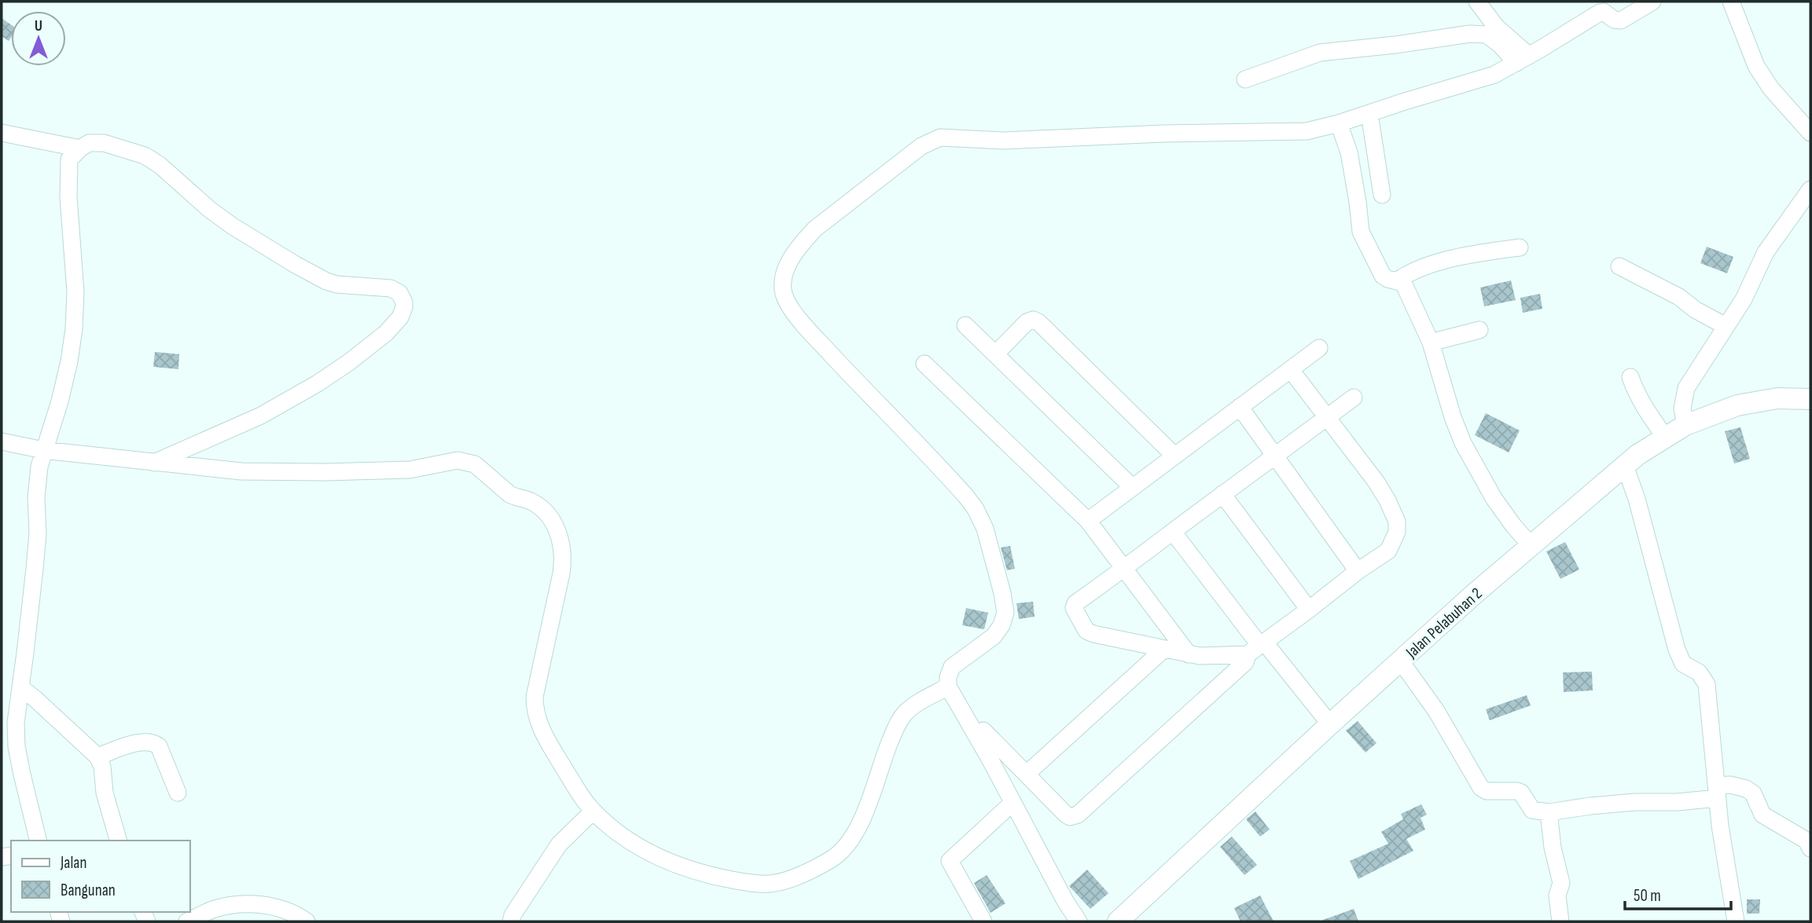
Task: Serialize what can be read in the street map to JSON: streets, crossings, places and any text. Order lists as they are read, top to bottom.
{
  "streets": {
    "main road": ["Jalan Pelabuhan 2"]
  },
  "legend": ["Jalan", "Bangunan"],
  "scale_bar": "50 m",
  "north": "top"
}
